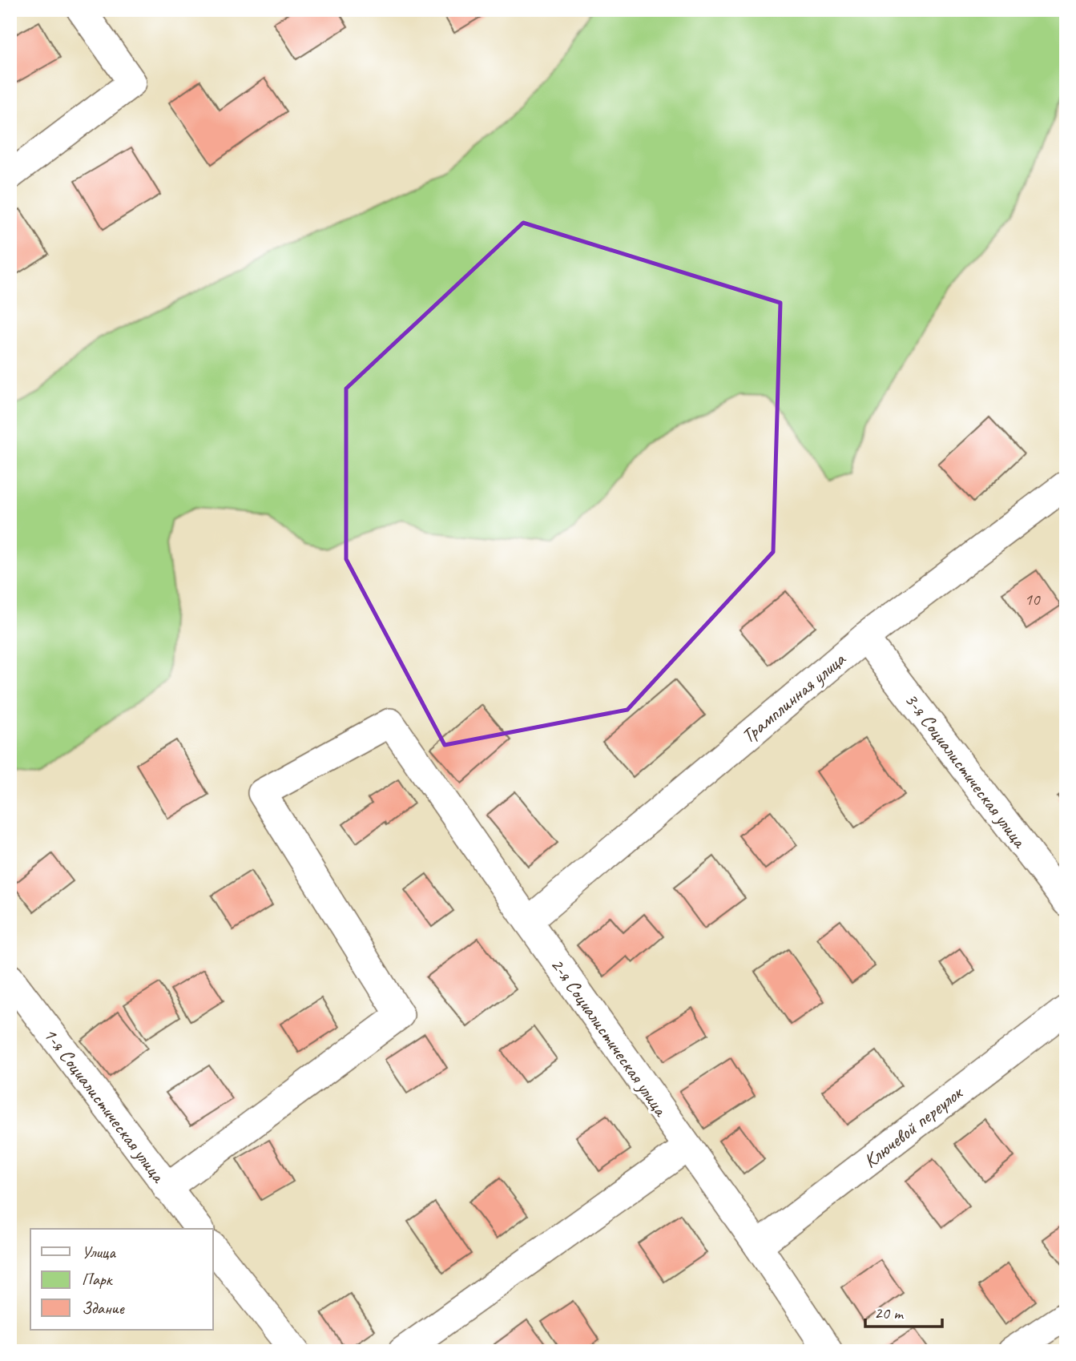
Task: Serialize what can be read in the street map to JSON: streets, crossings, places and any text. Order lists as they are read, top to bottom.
{
  "streets": {
    "street": [
      "Трамплинная улица",
      "3-я Социалистическая улица",
      "2-я Социалистическая улица",
      "1-я Социалистическая улица",
      "Ключевой переулок"
    ]
  },
  "crossings": [
    ["Трамплинная улица", "3-я Социалистическая улица"],
    ["Трамплинная улица", "2-я Социалистическая улица"],
    ["2-я Социалистическая улица", "1-я Социалистическая улица"],
    ["2-я Социалистическая улица", "Ключевой переулок"]
  ],
  "house_numbers": ["10"],
  "legend": ["Улица", "Парк", "Здание"],
  "scale_bar": "20 m"
}
